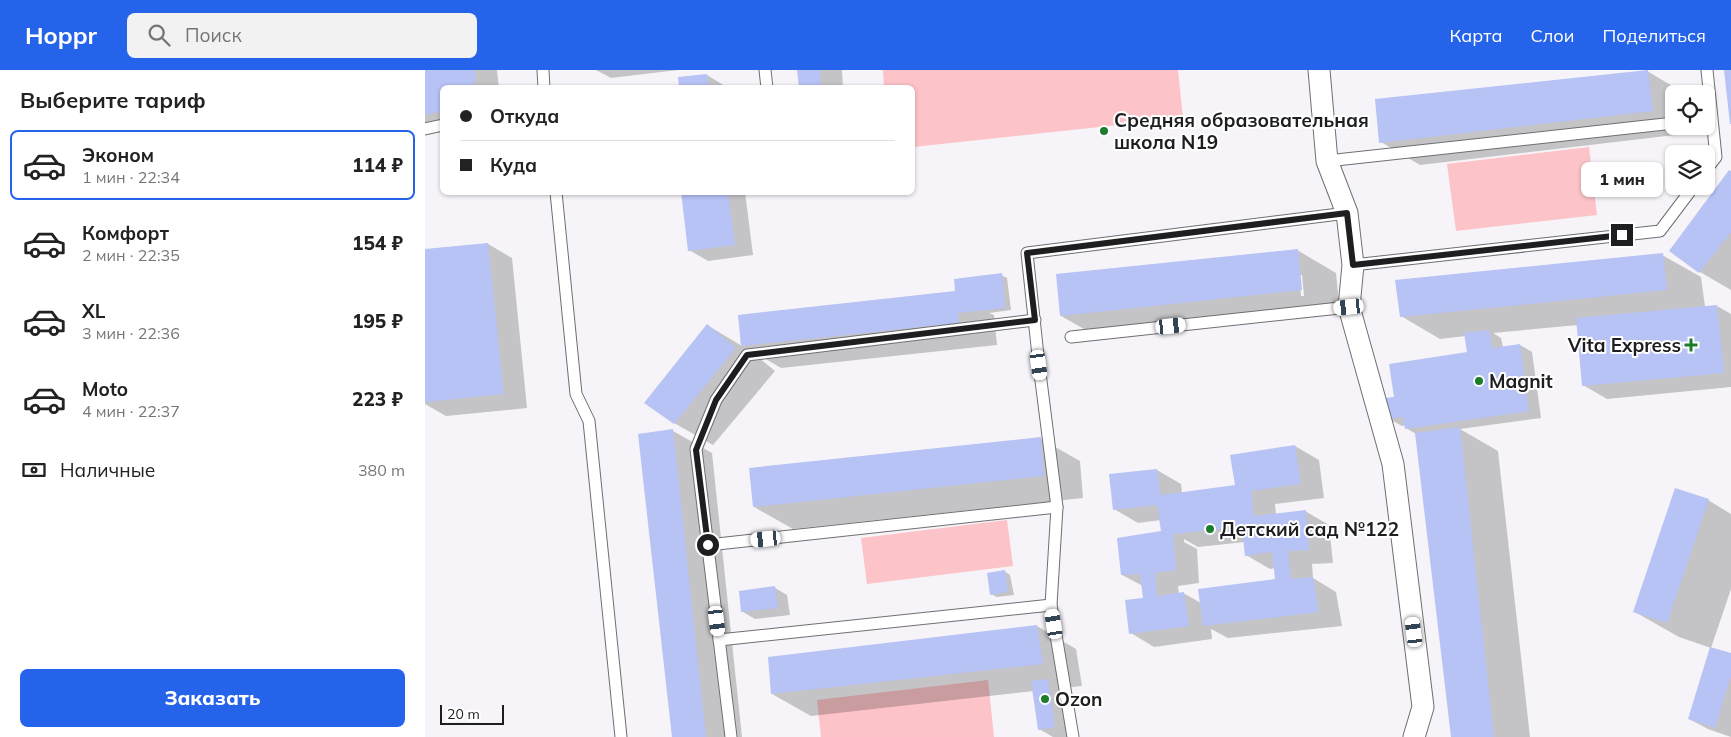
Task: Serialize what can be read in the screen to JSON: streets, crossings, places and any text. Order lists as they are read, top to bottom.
{
  "places": {
    "other": [
      "Средняя образовательная школа N19",
      "Magnit",
      "Детский сад №122",
      "Ozon"
    ],
    "health": ["Vita Express"]
  },
  "scale_bar": "20 m",
  "page": {
    "header": "Hoppr",
    "search": "Поиск",
    "nav": ["Карта", "Слои", "Поделиться"],
    "heading": "Выберите тариф",
    "banner": ["Откуда", "Куда"],
    "list": [
      {
        "name": "Эконом",
        "note": "1 мин · 22:34",
        "value": "114 ₽"
      },
      {
        "name": "Комфорт",
        "note": "2 мин · 22:35",
        "value": "154 ₽"
      },
      {
        "name": "XL",
        "note": "3 мин · 22:36",
        "value": "195 ₽"
      },
      {
        "name": "Moto",
        "note": "4 мин · 22:37",
        "value": "223 ₽"
      }
    ],
    "bubble": "1 мин",
    "pay": ["Наличные", "380 m"],
    "buttons": "Заказать",
    "scale": "20 m"
  }
}
